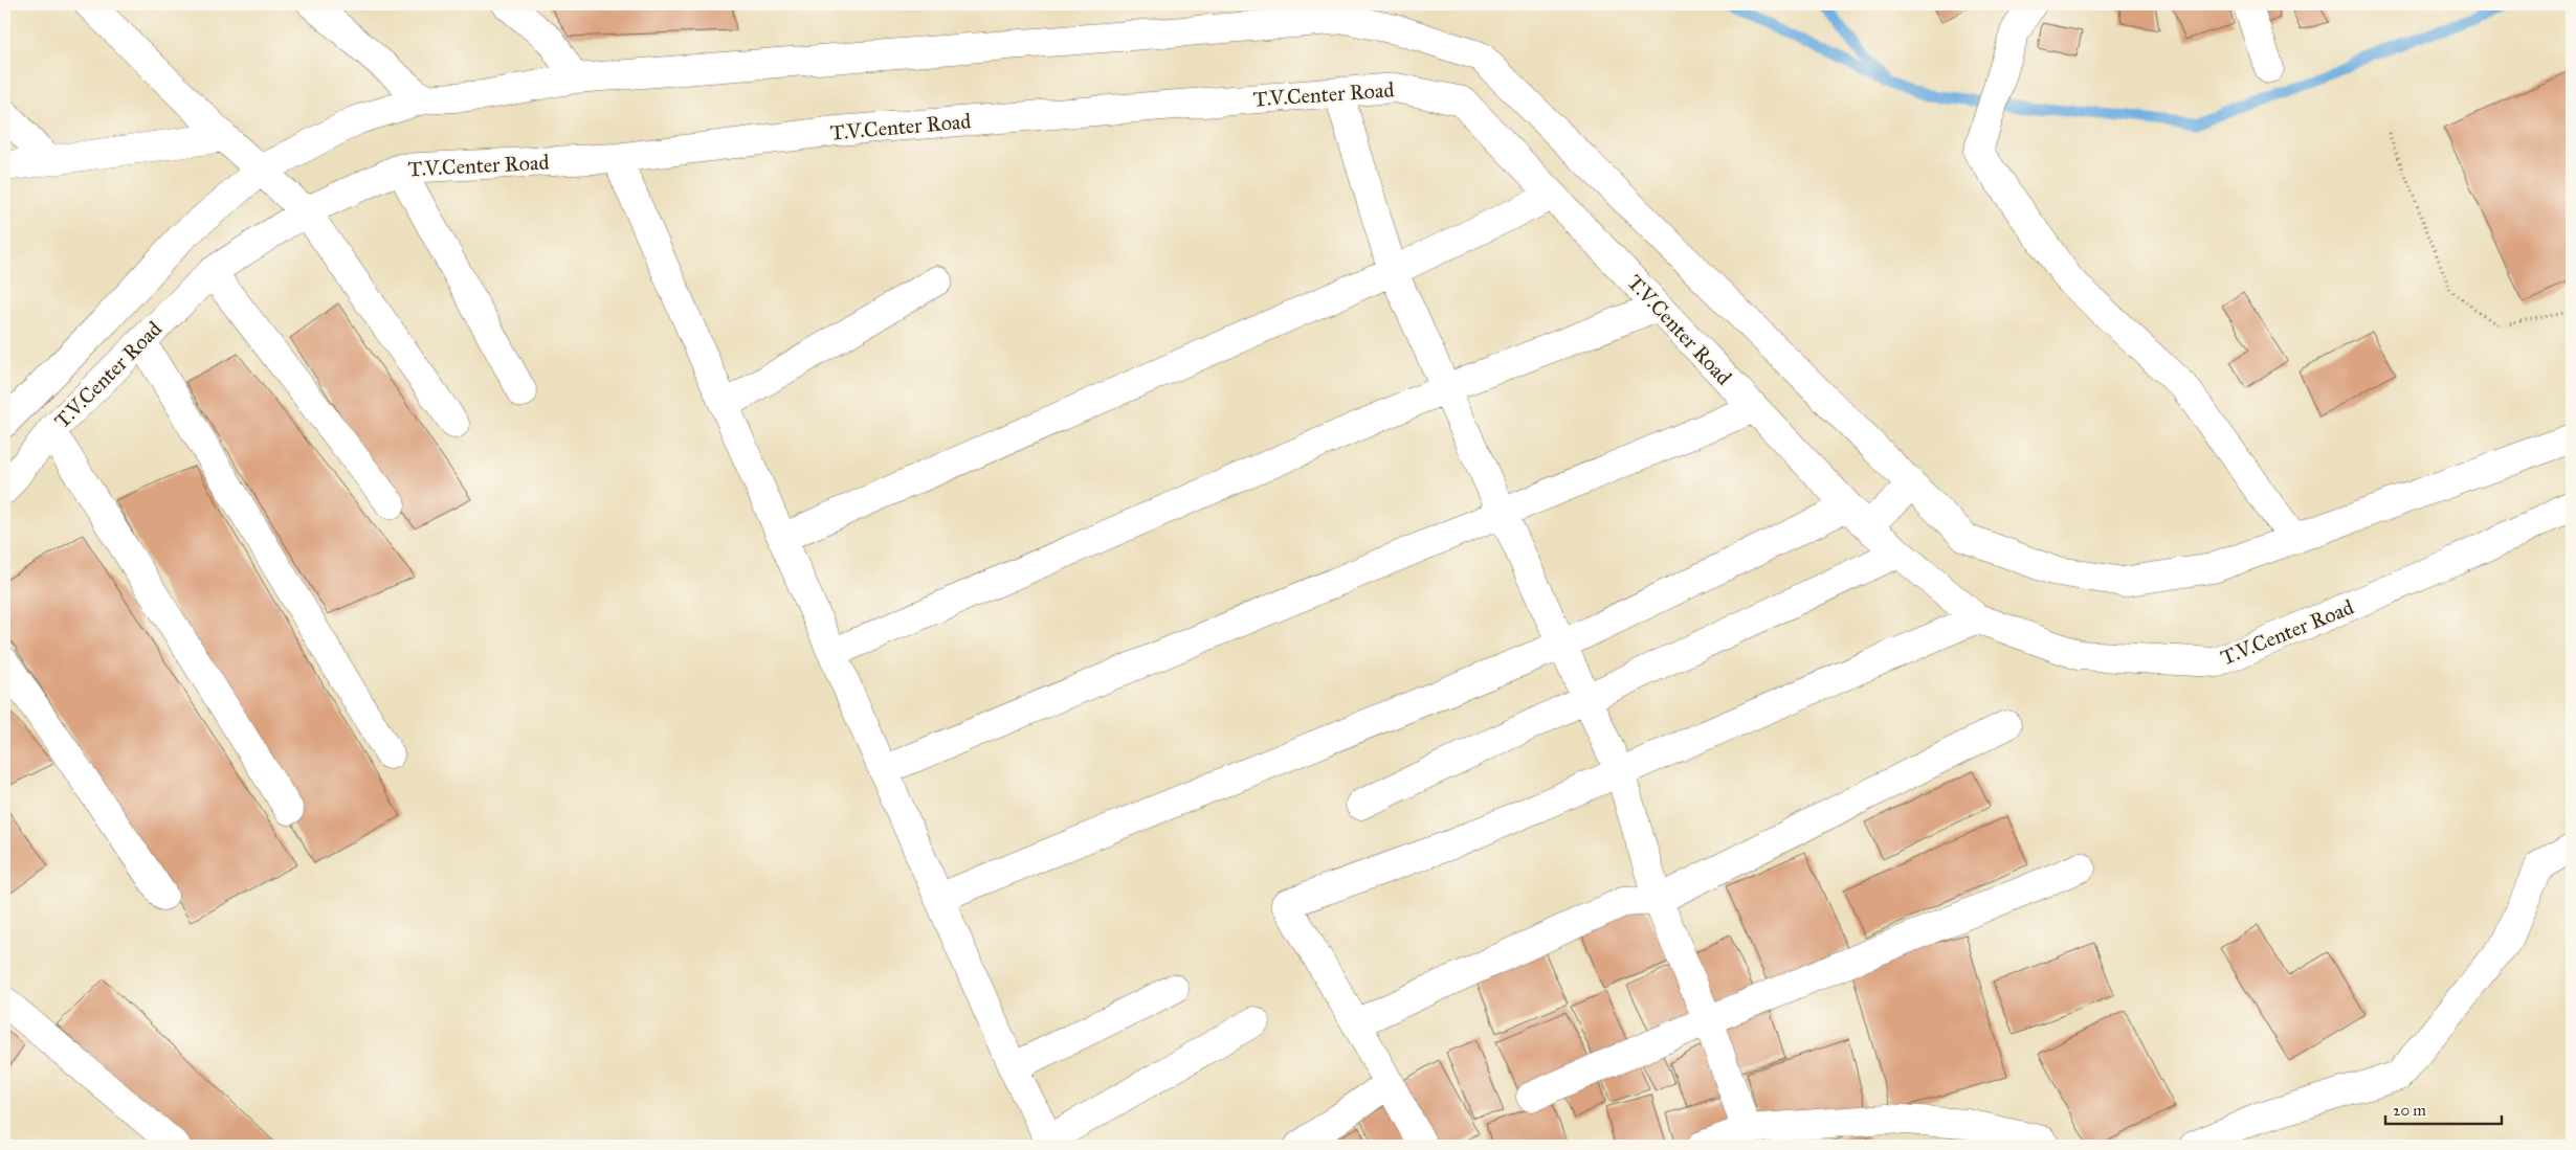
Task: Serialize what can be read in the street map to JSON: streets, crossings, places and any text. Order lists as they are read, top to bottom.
{
  "streets": {
    "street": ["T.V.Center Road"]
  },
  "scale_bar": "20 m"
}
